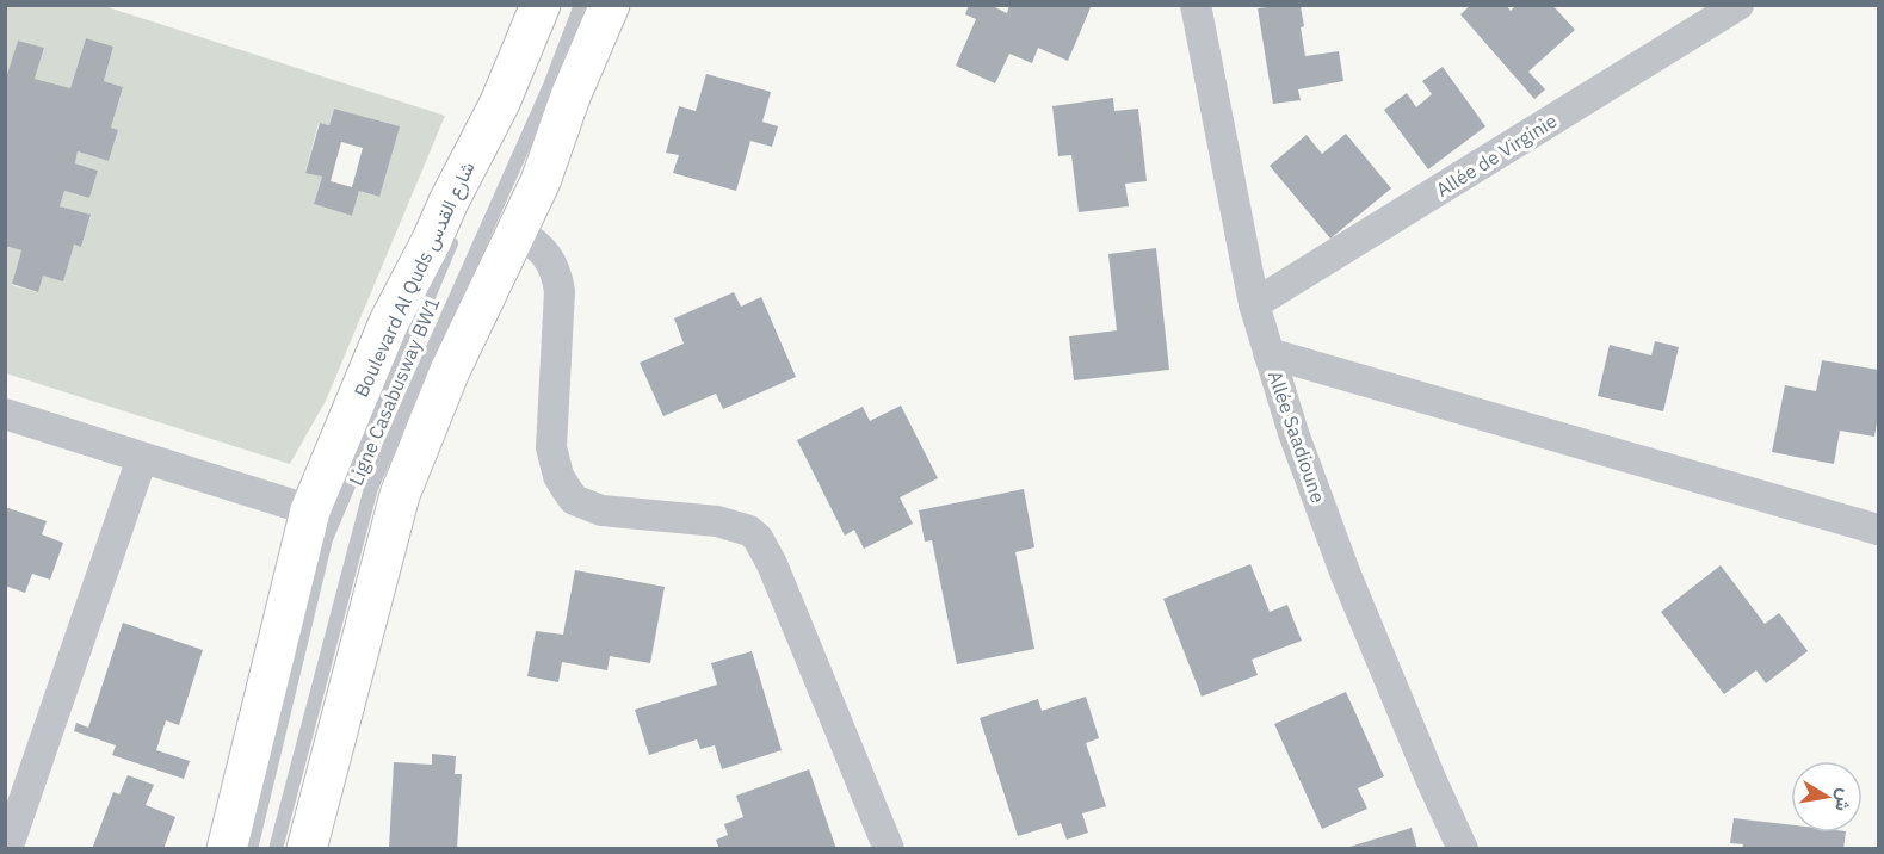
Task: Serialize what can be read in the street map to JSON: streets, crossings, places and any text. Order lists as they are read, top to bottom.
{
  "streets": {
    "main road": ["Boulevard Al Quds شارع القدس"],
    "street": ["Allée de Virginie", "Allée Saadioune"],
    "lane": ["Ligne Casabusway BW1"]
  },
  "crossings": [
    ["Allée de Virginie", "Allée Saadioune"]
  ],
  "north": "right"
}
